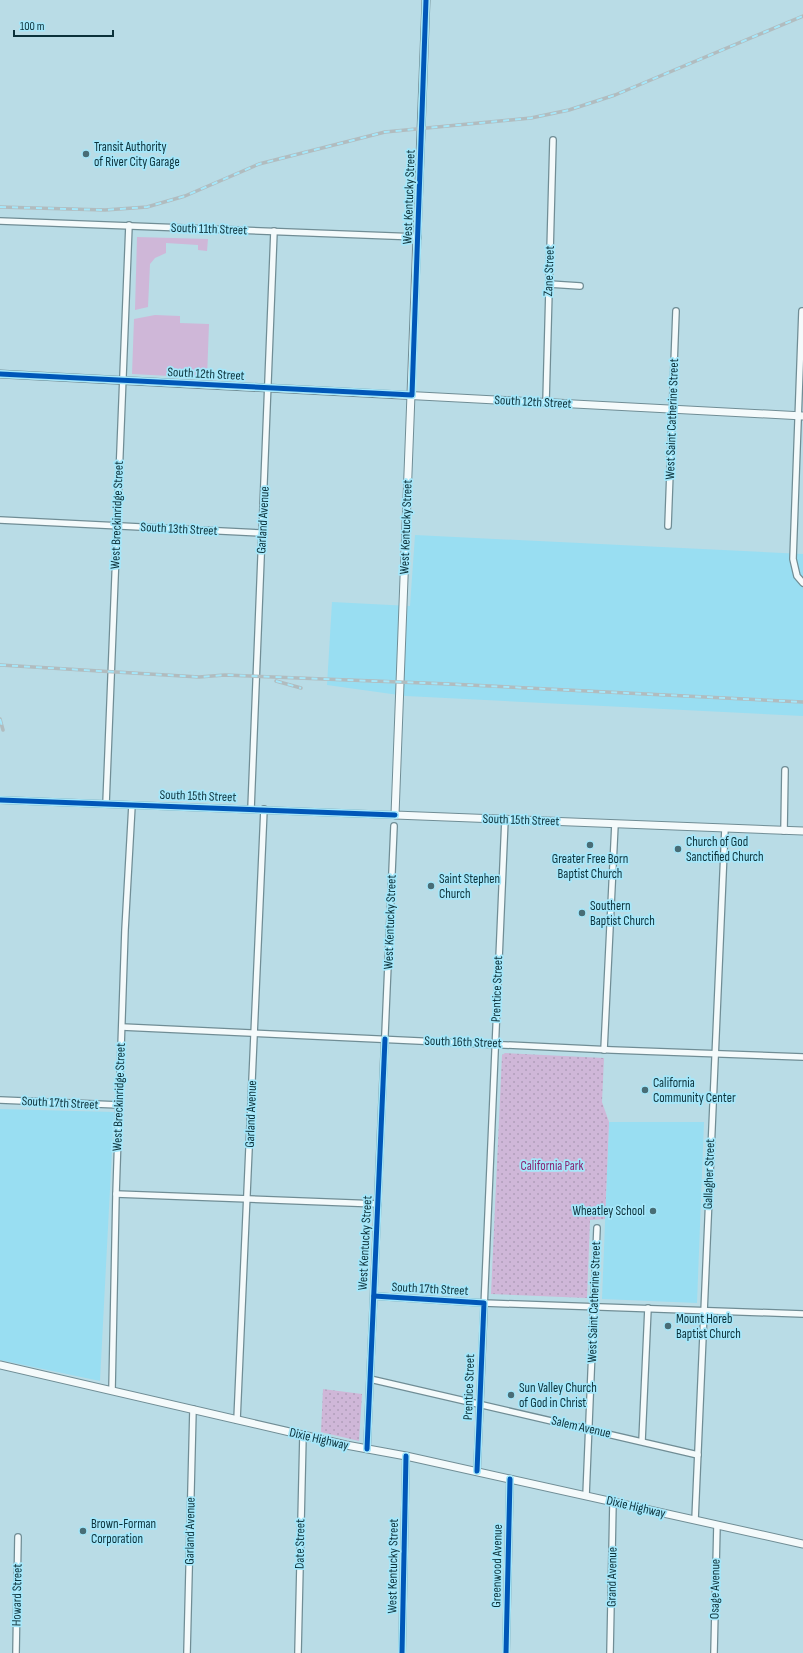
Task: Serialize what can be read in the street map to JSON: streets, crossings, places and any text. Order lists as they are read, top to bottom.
{
  "streets": {
    "street": [
      "West Kentucky Street",
      "South 11th Street",
      "Zane Street",
      "South 12th Street",
      "West Saint Catherine Street",
      "West Breckinridge Street",
      "Garland Avenue",
      "South 13th Street",
      "South 15th Street",
      "Prentice Street",
      "South 16th Street",
      "South 17th Street",
      "Gallagher Street",
      "Salem Avenue",
      "Dixie Highway",
      "Date Street",
      "Greenwood Avenue",
      "Grand Avenue",
      "Osage Avenue",
      "Howard Street"
    ]
  },
  "crossings": [
    ["West Kentucky Street", "South 11th Street"],
    ["West Kentucky Street", "South 12th Street"],
    ["West Kentucky Street", "South 15th Street"],
    ["West Kentucky Street", "South 16th Street"],
    ["West Kentucky Street", "South 17th Street"],
    ["West Kentucky Street", "Salem Avenue"],
    ["West Kentucky Street", "Dixie Highway"],
    ["South 11th Street", "West Breckinridge Street"],
    ["South 11th Street", "Garland Avenue"],
    ["Zane Street", "South 12th Street"],
    ["South 12th Street", "West Saint Catherine Street"],
    ["South 12th Street", "West Breckinridge Street"],
    ["South 12th Street", "Garland Avenue"],
    ["West Saint Catherine Street", "South 17th Street"],
    ["West Saint Catherine Street", "Salem Avenue"],
    ["West Saint Catherine Street", "Dixie Highway"],
    ["West Breckinridge Street", "South 13th Street"],
    ["West Breckinridge Street", "South 15th Street"],
    ["West Breckinridge Street", "South 16th Street"],
    ["West Breckinridge Street", "South 17th Street"],
    ["West Breckinridge Street", "Dixie Highway"],
    ["Garland Avenue", "South 13th Street"],
    ["Garland Avenue", "South 15th Street"],
    ["Garland Avenue", "South 16th Street"],
    ["Garland Avenue", "Dixie Highway"],
    ["South 15th Street", "Prentice Street"],
    ["South 15th Street", "Gallagher Street"],
    ["Prentice Street", "South 16th Street"],
    ["Prentice Street", "South 17th Street"],
    ["Prentice Street", "Salem Avenue"],
    ["Prentice Street", "Dixie Highway"],
    ["South 16th Street", "Gallagher Street"],
    ["South 17th Street", "Gallagher Street"],
    ["Gallagher Street", "Salem Avenue"],
    ["Gallagher Street", "Dixie Highway"],
    ["Dixie Highway", "Date Street"],
    ["Dixie Highway", "Greenwood Avenue"],
    ["Dixie Highway", "Grand Avenue"],
    ["Dixie Highway", "Osage Avenue"]
  ],
  "parks": ["California Park"],
  "places": [
    "Transit Authority of River City Garage",
    "Greater Free Born Baptist Church",
    "Church of God Sanctified Church",
    "Saint Stephen Church",
    "Southern Baptist Church",
    "California Community Center",
    "Wheatley School",
    "Mount Horeb Baptist Church",
    "Sun Valley Church of God in Christ",
    "Brown-Forman Corporation"
  ],
  "scale_bar": "100 m"
}
